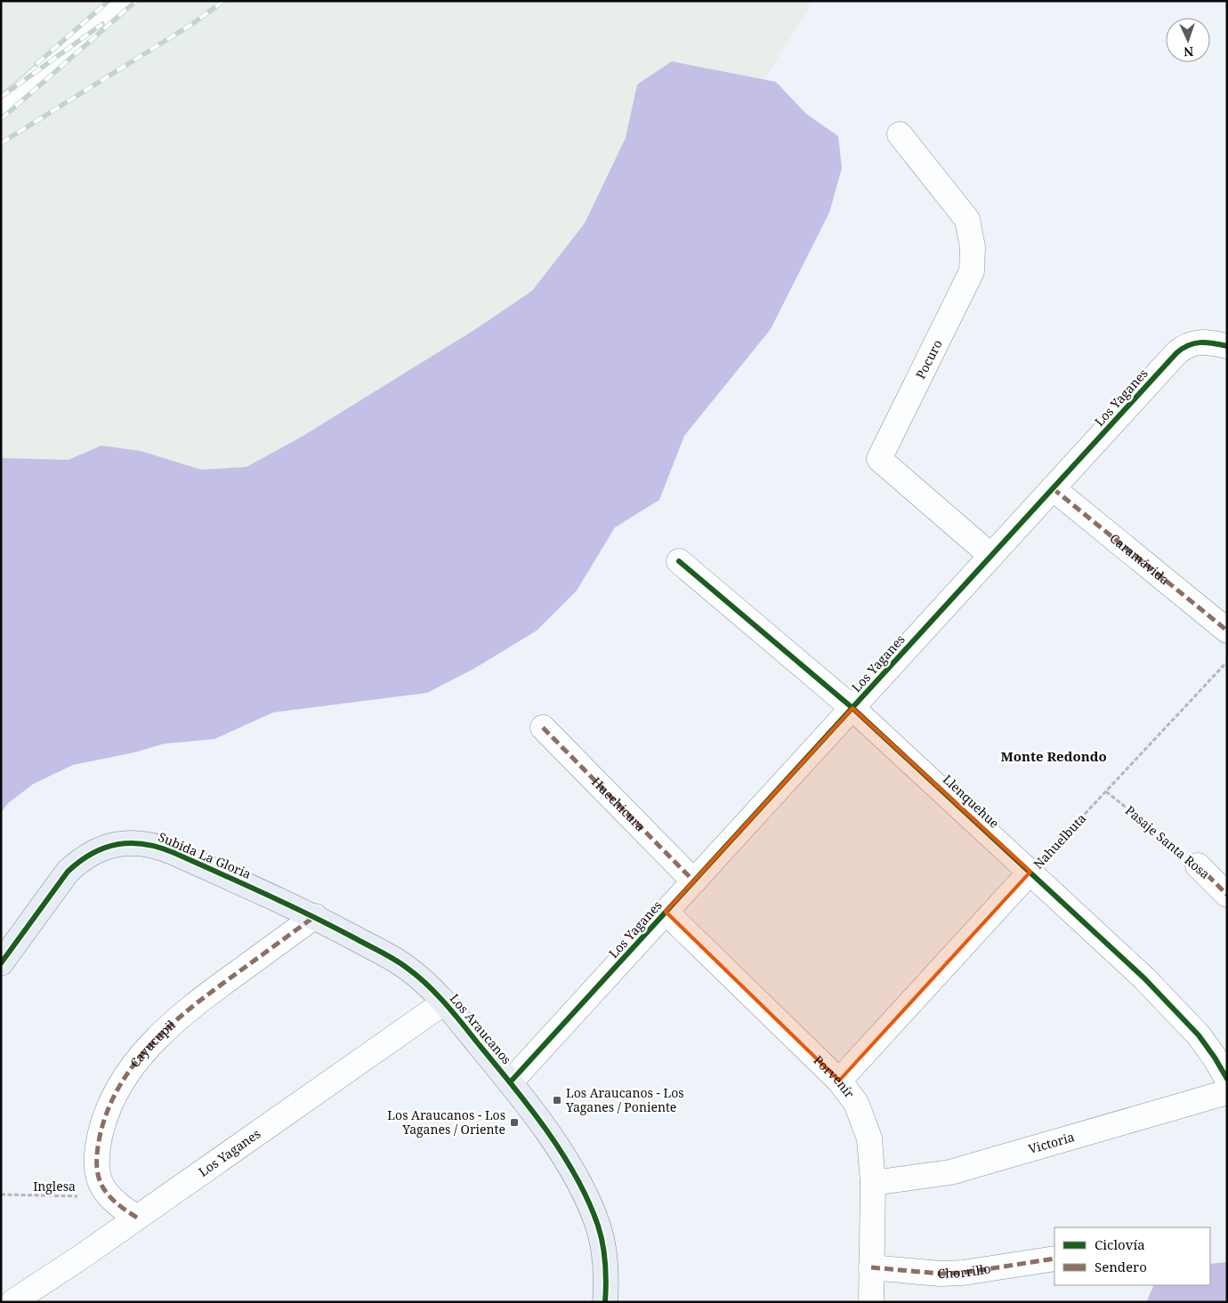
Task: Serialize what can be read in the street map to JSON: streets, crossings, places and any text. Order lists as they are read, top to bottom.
{
  "streets": {
    "street": [
      "Pocuro",
      "Los Yaganes",
      "Caramávida",
      "Llenquehue",
      "Huechicura",
      "Nahuelbuta",
      "Pasaje Santa Rosa",
      "Subida La Gloria",
      "Los Araucanos",
      "Cayucupil",
      "Porvenír",
      "Victoria",
      "Chorrillo"
    ],
    "path": ["Inglesa"]
  },
  "crossings": [
    ["Pocuro", "Los Yaganes"],
    ["Los Yaganes", "Caramávida"],
    ["Los Yaganes", "Llenquehue"],
    ["Los Yaganes", "Huechicura"],
    ["Los Yaganes", "Los Araucanos"],
    ["Los Yaganes", "Porvenír"],
    ["Llenquehue", "Nahuelbuta"],
    ["Nahuelbuta", "Pasaje Santa Rosa"],
    ["Nahuelbuta", "Porvenír"],
    ["Subida La Gloria", "Los Araucanos"],
    ["Subida La Gloria", "Cayucupil"],
    ["Los Araucanos", "Cayucupil"],
    ["Cayucupil", "Inglesa"],
    ["Porvenír", "Victoria"],
    ["Porvenír", "Chorrillo"]
  ],
  "districts": ["Monte Redondo"],
  "places": {
    "transit": ["Los Araucanos - Los Yaganes / Poniente", "Los Araucanos - Los Yaganes / Oriente"]
  },
  "legend": ["Ciclovía", "Sendero"],
  "north": "bottom"
}
